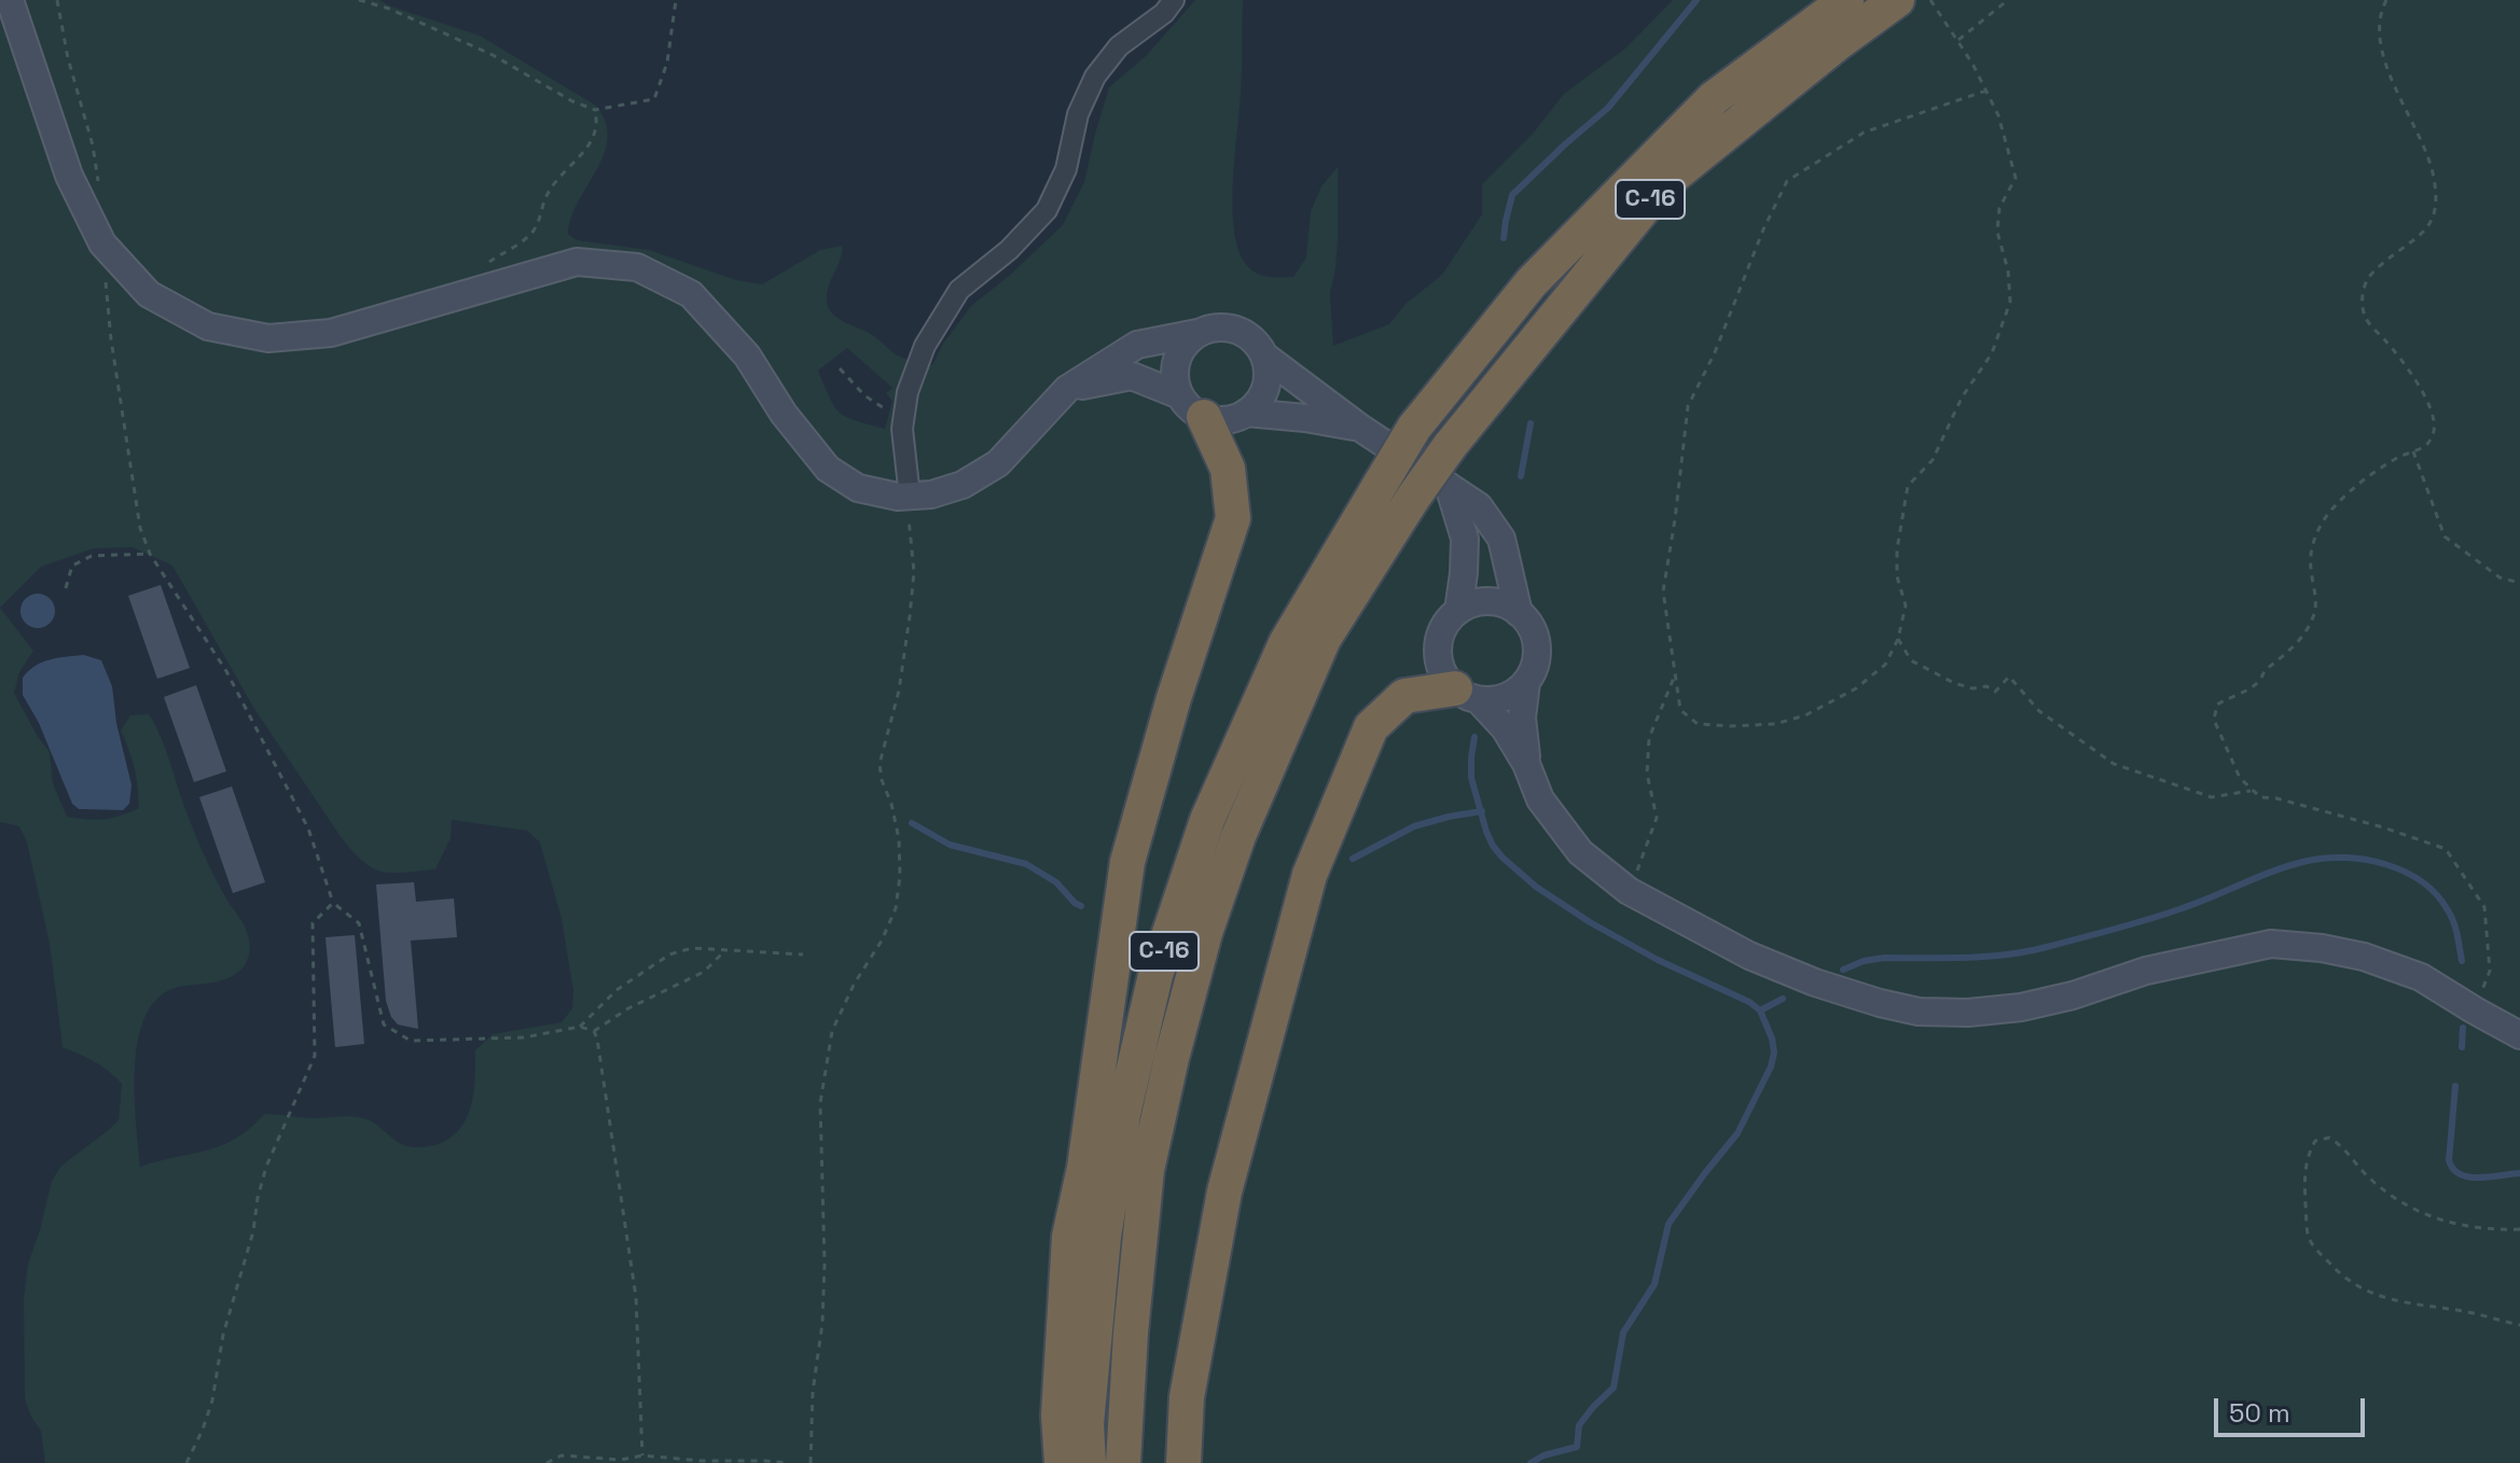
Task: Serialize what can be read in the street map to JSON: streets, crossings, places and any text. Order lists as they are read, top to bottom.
{
  "streets": {
    "highway": ["C-16"]
  },
  "scale_bar": "50 m"
}
